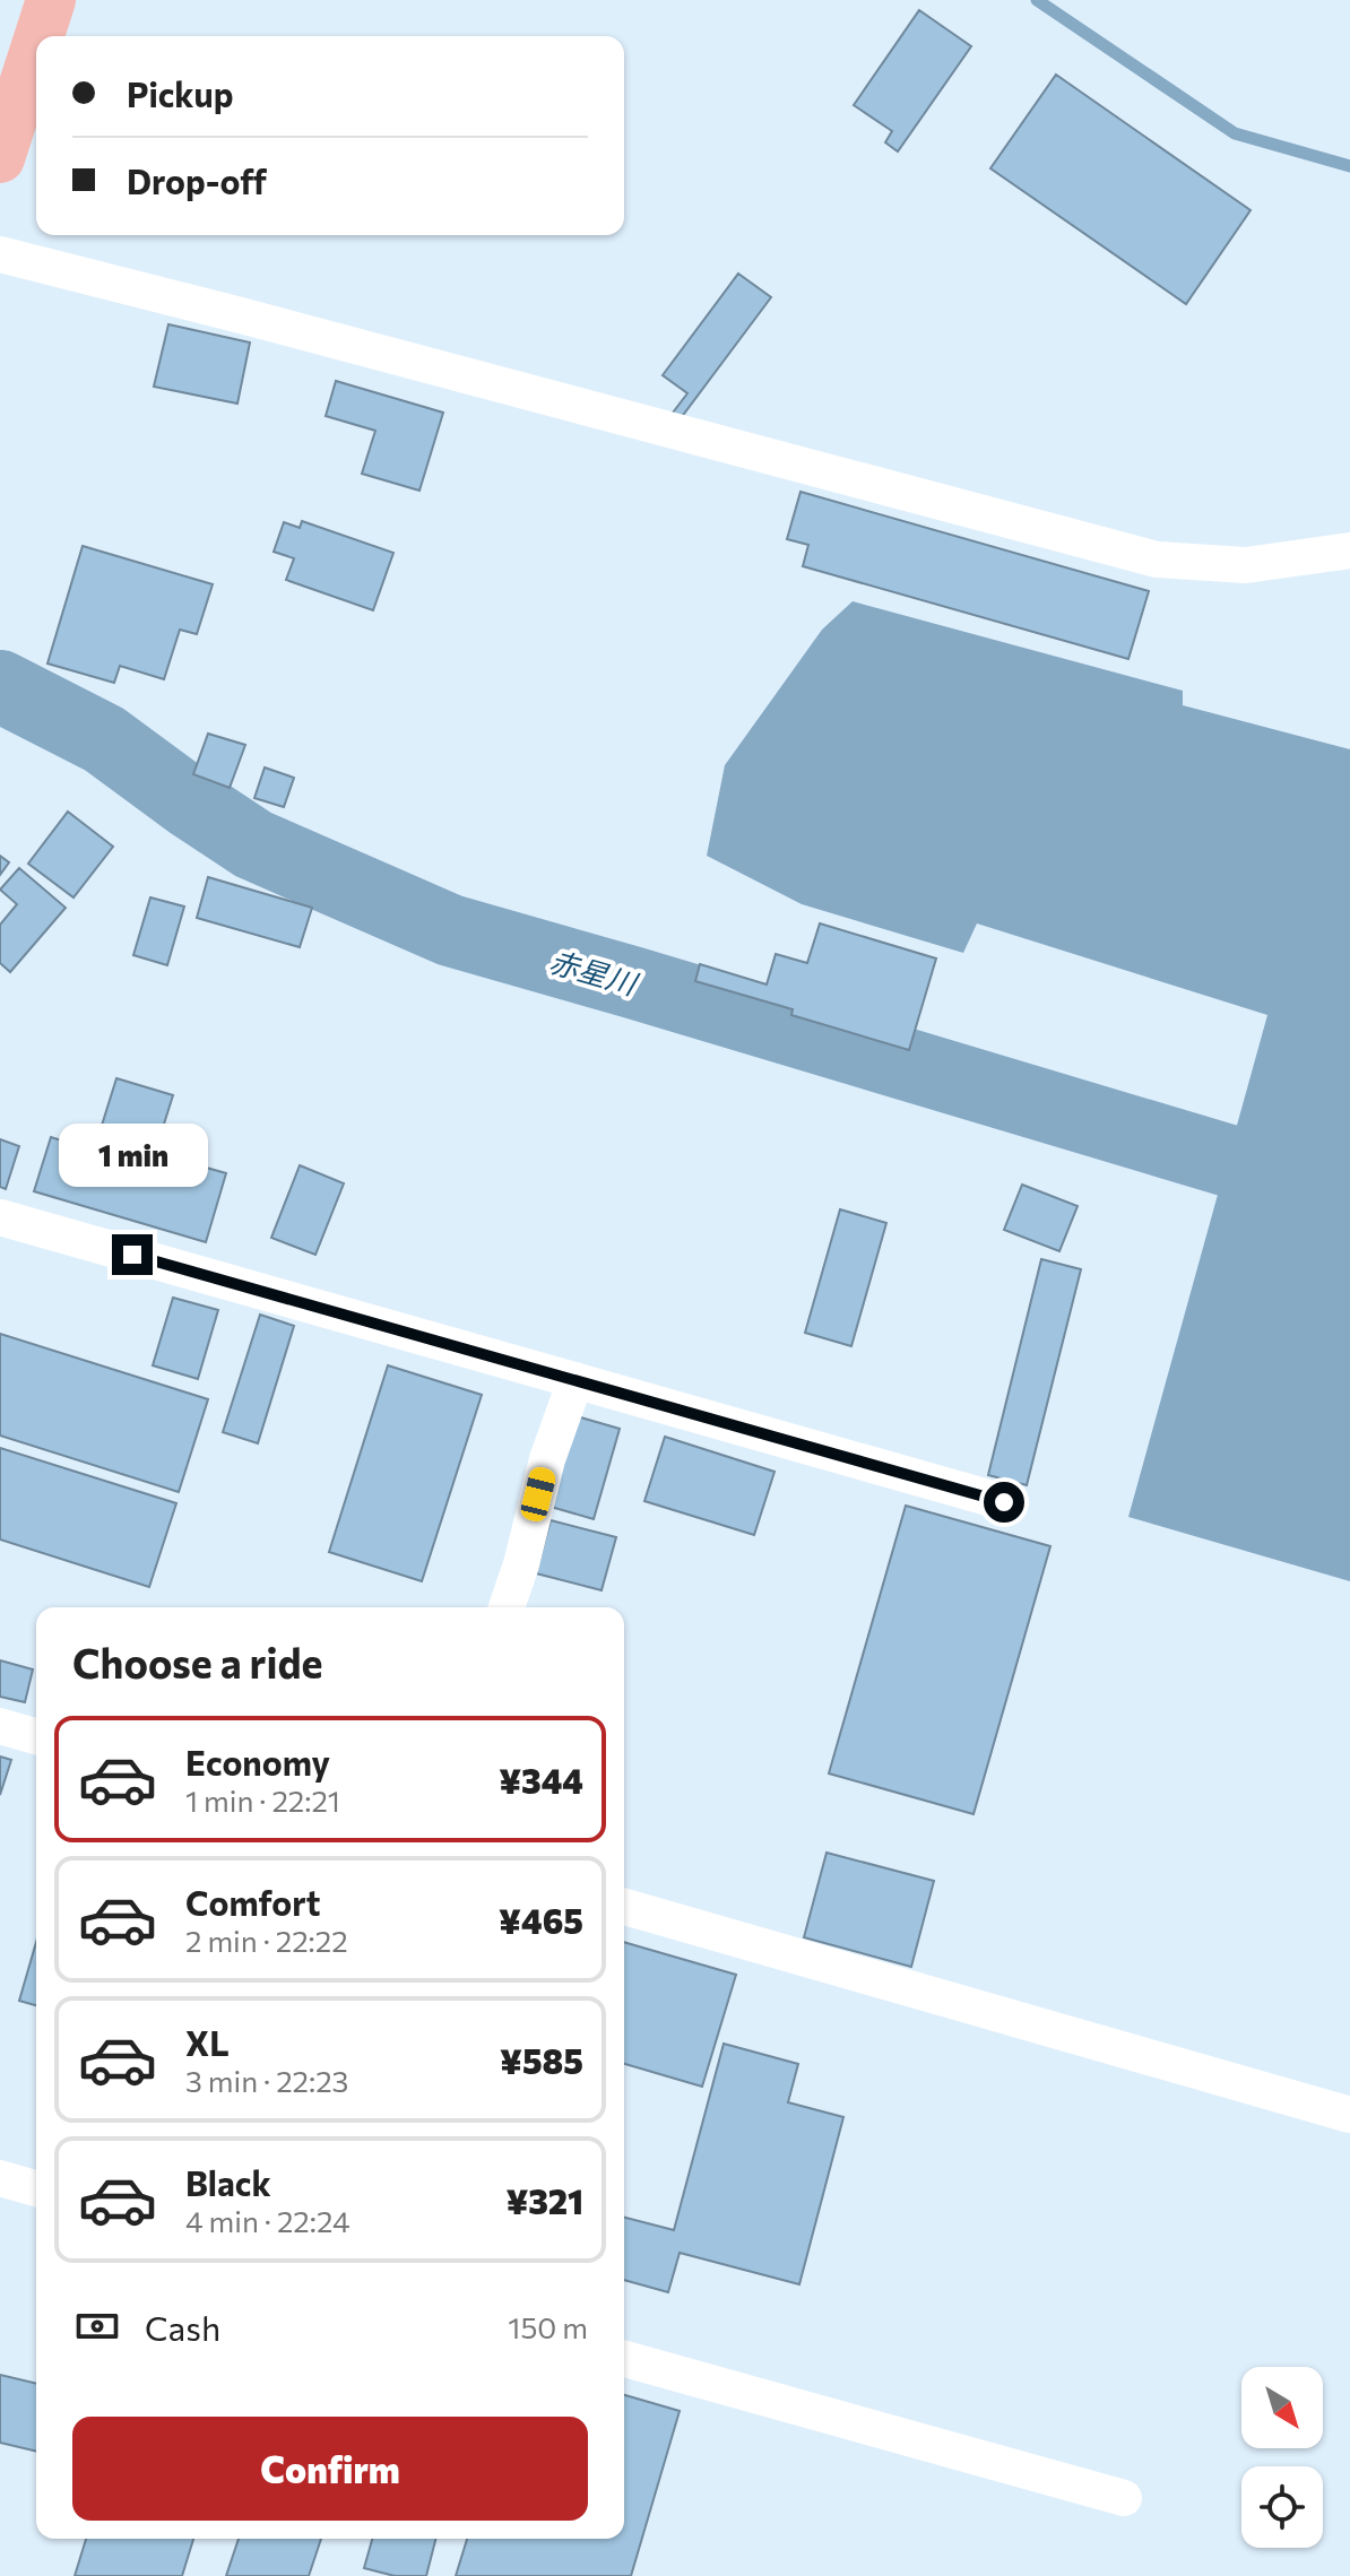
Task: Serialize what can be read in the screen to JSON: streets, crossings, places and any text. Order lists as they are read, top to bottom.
{
  "water": ["赤星川"],
  "north": "bottom right",
  "page": {
    "banner": ["Pickup", "Drop-off"],
    "bubble": "1 min",
    "heading": "Choose a ride",
    "list": [
      {
        "name": "Economy",
        "note": "1 min · 22:21",
        "value": "¥344"
      },
      {
        "name": "Comfort",
        "note": "2 min · 22:22",
        "value": "¥465"
      },
      {
        "name": "XL",
        "note": "3 min · 22:23",
        "value": "¥585"
      },
      {
        "name": "Black",
        "note": "4 min · 22:24",
        "value": "¥321"
      }
    ],
    "pay": ["Cash", "150 m"],
    "buttons": "Confirm"
  }
}
